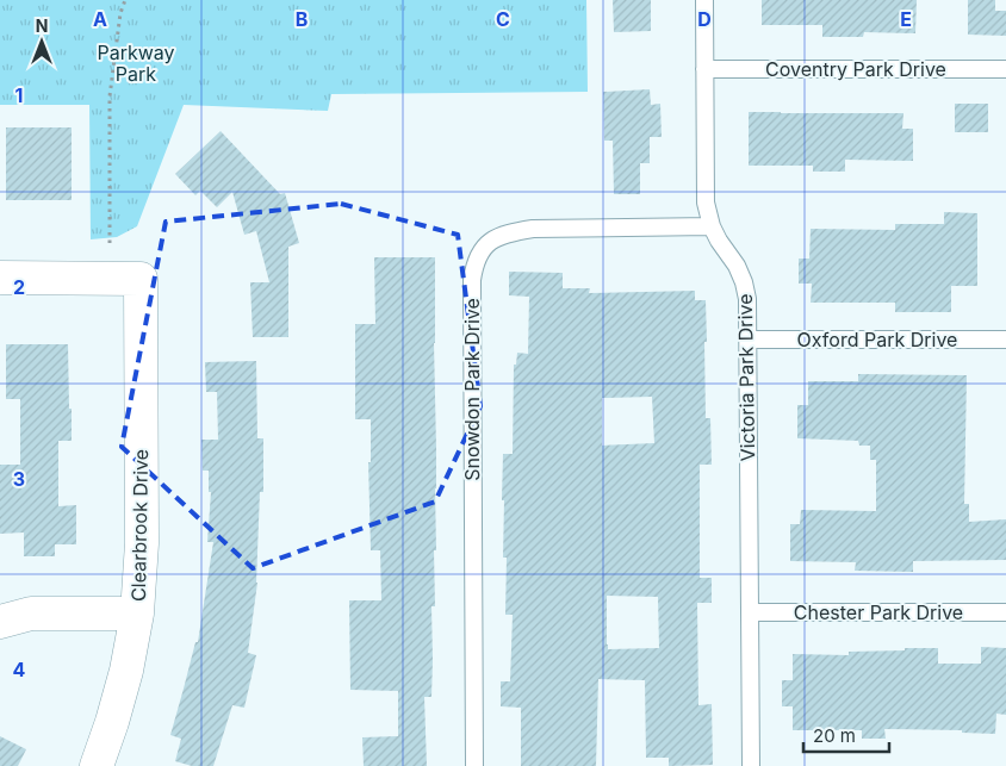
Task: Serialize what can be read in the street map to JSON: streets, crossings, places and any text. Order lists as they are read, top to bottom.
{
  "streets": {
    "street": ["Clearbrook Drive"],
    "lane": [
      "Coventry Park Drive",
      "Oxford Park Drive",
      "Victoria Park Drive",
      "Snowdon Park Drive",
      "Chester Park Drive"
    ]
  },
  "crossings": [
    ["Coventry Park Drive", "Victoria Park Drive"],
    ["Oxford Park Drive", "Victoria Park Drive"],
    ["Victoria Park Drive", "Snowdon Park Drive"],
    ["Victoria Park Drive", "Chester Park Drive"]
  ],
  "parks": ["Parkway Park"],
  "scale_bar": "20 m",
  "north": "top",
  "grid": {
    "columns": [
      "A",
      "B",
      "C",
      "D",
      "E"
    ],
    "rows": [
      "1",
      "2",
      "3",
      "4"
    ]
  }
}
